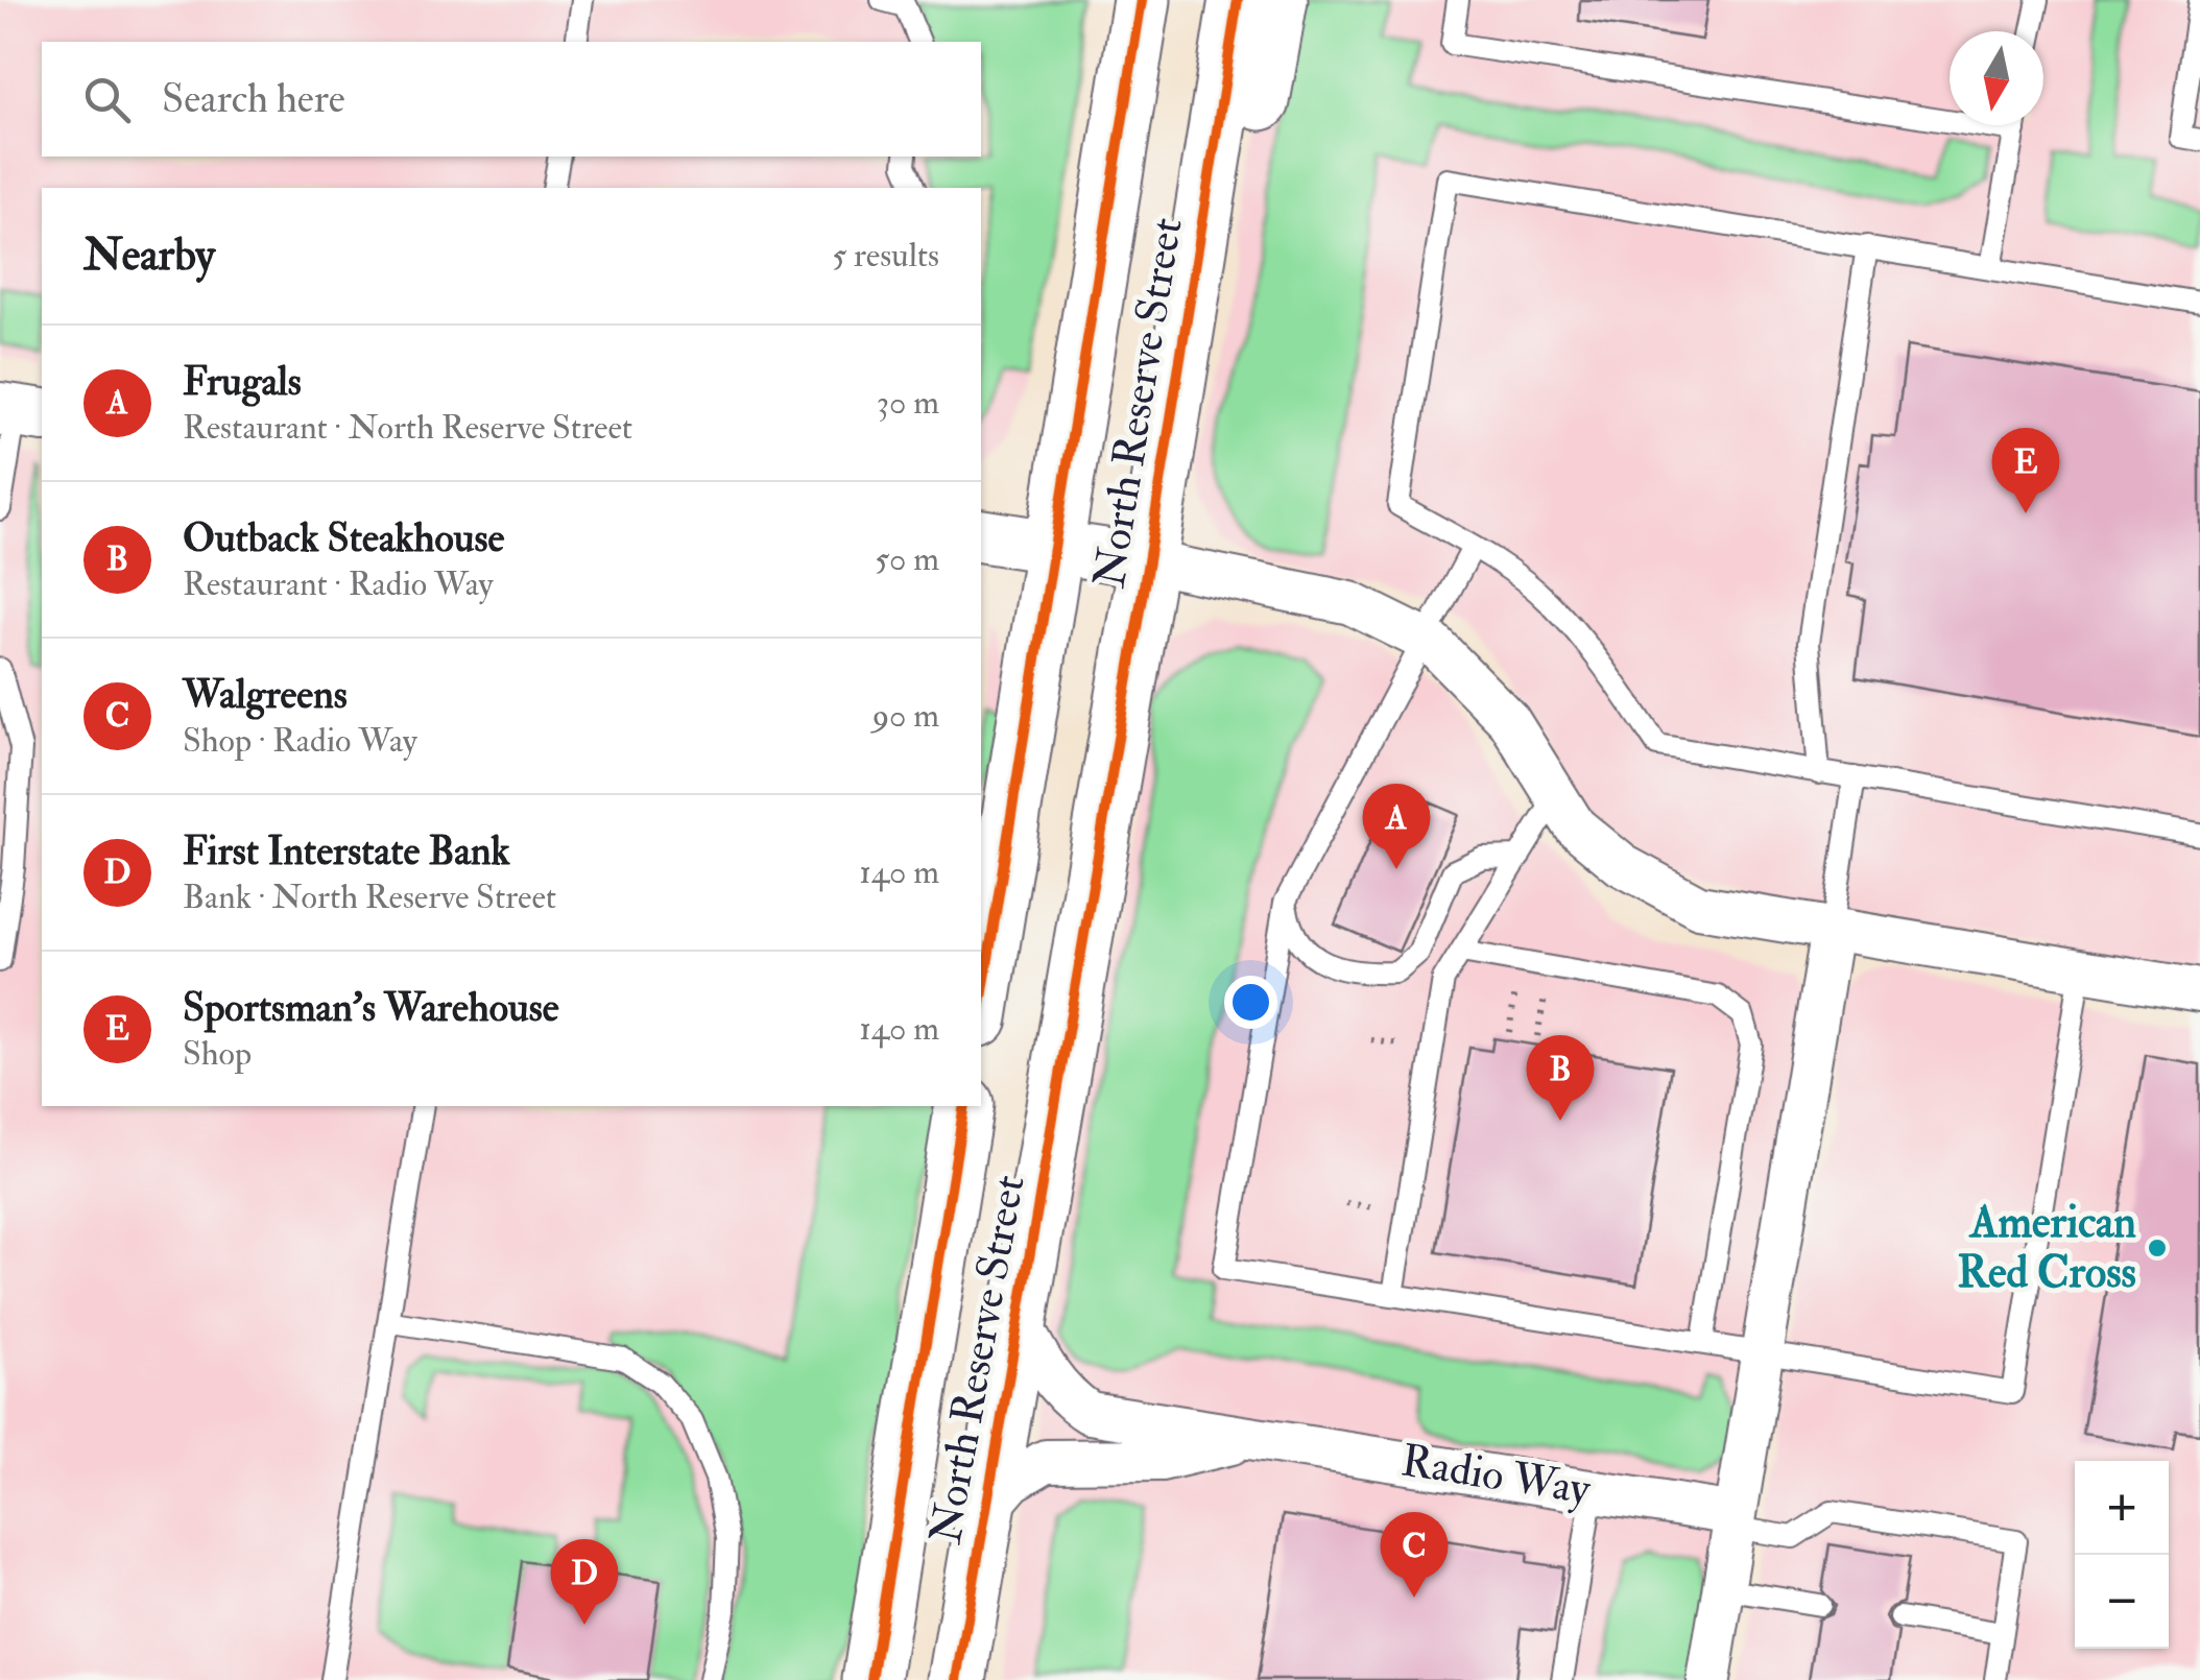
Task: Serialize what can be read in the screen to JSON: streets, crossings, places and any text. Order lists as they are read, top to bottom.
{
  "streets": {
    "highway": ["North Reserve Street"],
    "street": ["Radio Way"]
  },
  "crossings": [
    ["North Reserve Street", "Radio Way"]
  ],
  "places": ["American Red Cross"],
  "north": "bottom",
  "page": {
    "search": "Search here",
    "heading": ["Nearby", "5 results"],
    "list": [
      {
        "mark": "A",
        "name": "Frugals",
        "note": "Restaurant · North Reserve Street",
        "value": "30 m"
      },
      {
        "mark": "B",
        "name": "Outback Steakhouse",
        "note": "Restaurant · Radio Way",
        "value": "50 m"
      },
      {
        "mark": "C",
        "name": "Walgreens",
        "note": "Shop · Radio Way",
        "value": "90 m"
      },
      {
        "mark": "D",
        "name": "First Interstate Bank",
        "note": "Bank · North Reserve Street",
        "value": "140 m"
      },
      {
        "mark": "E",
        "name": "Sportsman's Warehouse",
        "note": "Shop",
        "value": "140 m"
      }
    ],
    "pins": [
      "E",
      "A",
      "B",
      "C",
      "D"
    ],
    "map_buttons": ["+", "−"]
  }
}
